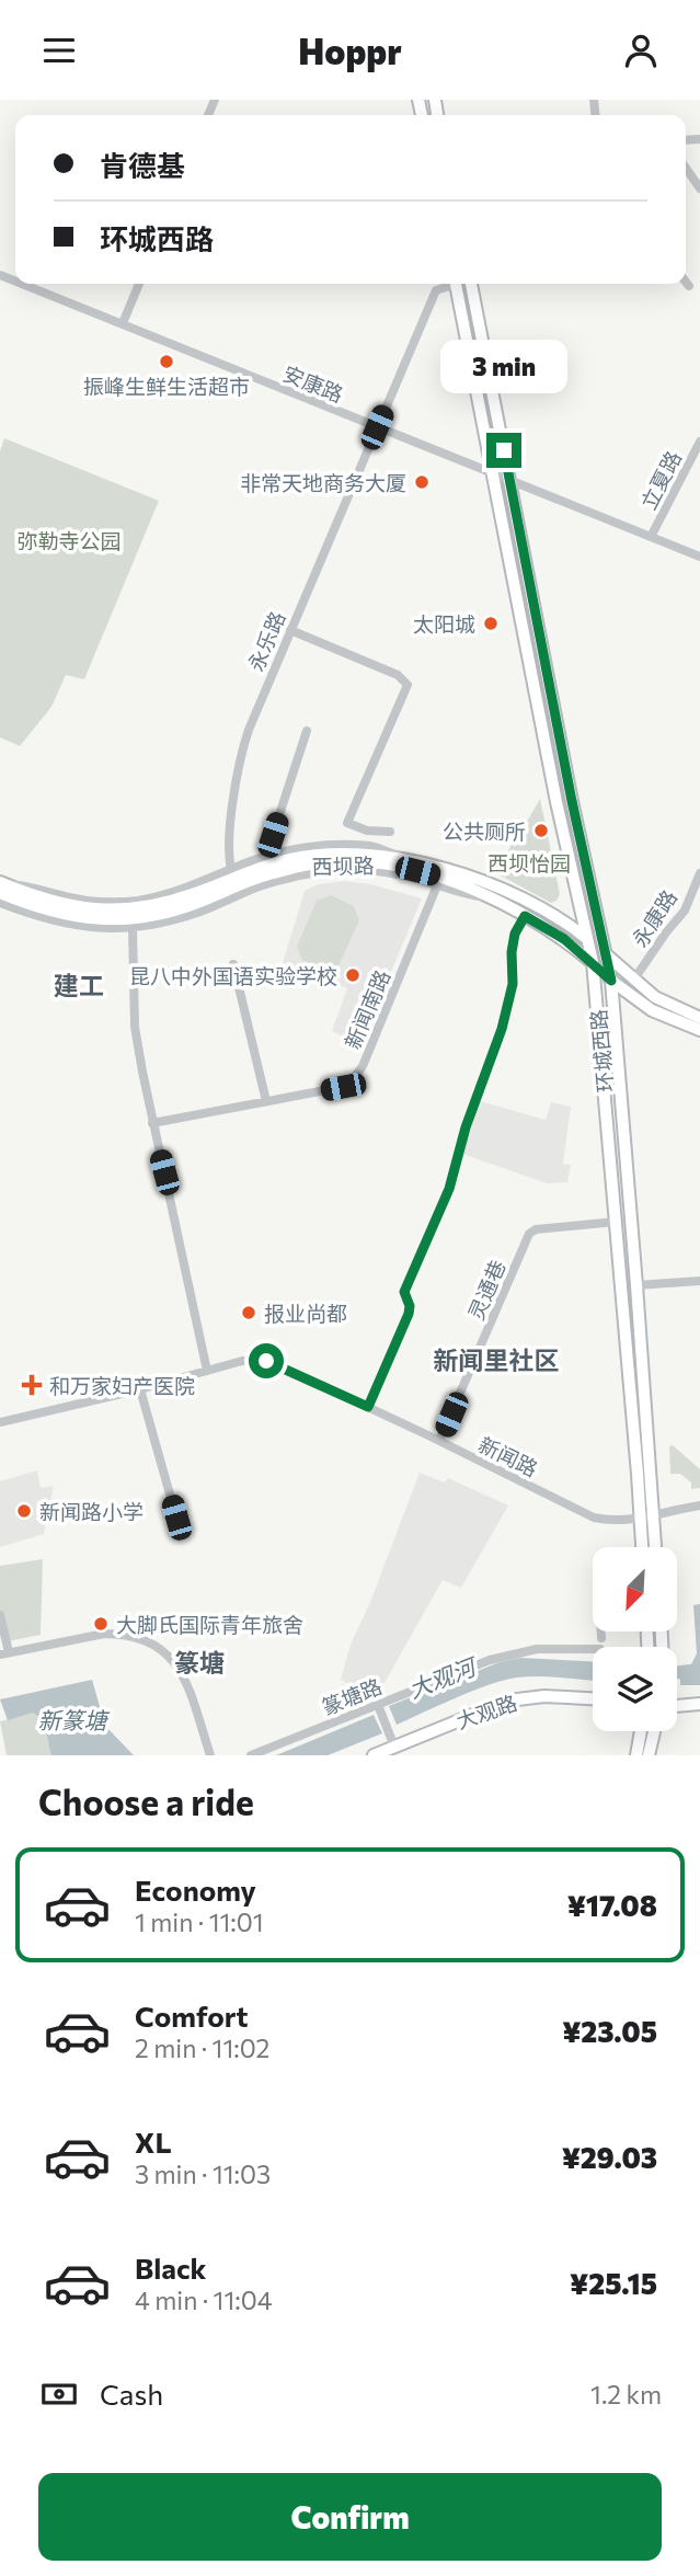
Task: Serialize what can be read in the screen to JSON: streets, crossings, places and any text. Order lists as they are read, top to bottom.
{
  "streets": {
    "main road": ["西坝路", "环城西路", "大观路"],
    "street": [
      "安康路",
      "立夏路",
      "永乐路",
      "永康路",
      "新闻南路",
      "灵通巷",
      "新闻路",
      "篆塘路"
    ]
  },
  "crossings": [
    ["安康路", "立夏路"],
    ["安康路", "永乐路"],
    ["安康路", "环城西路"],
    ["永乐路", "西坝路"],
    ["西坝路", "永康路"],
    ["西坝路", "环城西路"],
    ["环城西路", "灵通巷"],
    ["环城西路", "新闻路"],
    ["灵通巷", "新闻路"]
  ],
  "districts": ["建工", "新闻里社区", "篆塘"],
  "water": ["大观河", "新篆塘"],
  "parks": ["弥勒寺公园", "西坝怡园"],
  "places": {
    "other": [
      "振峰生鲜生活超市",
      "非常天地商务大厦",
      "太阳城",
      "公共厕所",
      "昆八中外国语实验学校",
      "报业尚都",
      "新闻路小学",
      "大脚氏国际青年旅舍"
    ],
    "health": ["和万家妇产医院"]
  },
  "north": "bottom left",
  "page": {
    "header": "Hoppr",
    "banner": ["肯德基", "环城西路"],
    "bubble": "3 min",
    "heading": "Choose a ride",
    "list": [
      {
        "name": "Economy",
        "note": "1 min · 11:01",
        "value": "¥17.08"
      },
      {
        "name": "Comfort",
        "note": "2 min · 11:02",
        "value": "¥23.05"
      },
      {
        "name": "XL",
        "note": "3 min · 11:03",
        "value": "¥29.03"
      },
      {
        "name": "Black",
        "note": "4 min · 11:04",
        "value": "¥25.15"
      }
    ],
    "pay": ["Cash", "1.2 km"],
    "buttons": "Confirm"
  }
}
